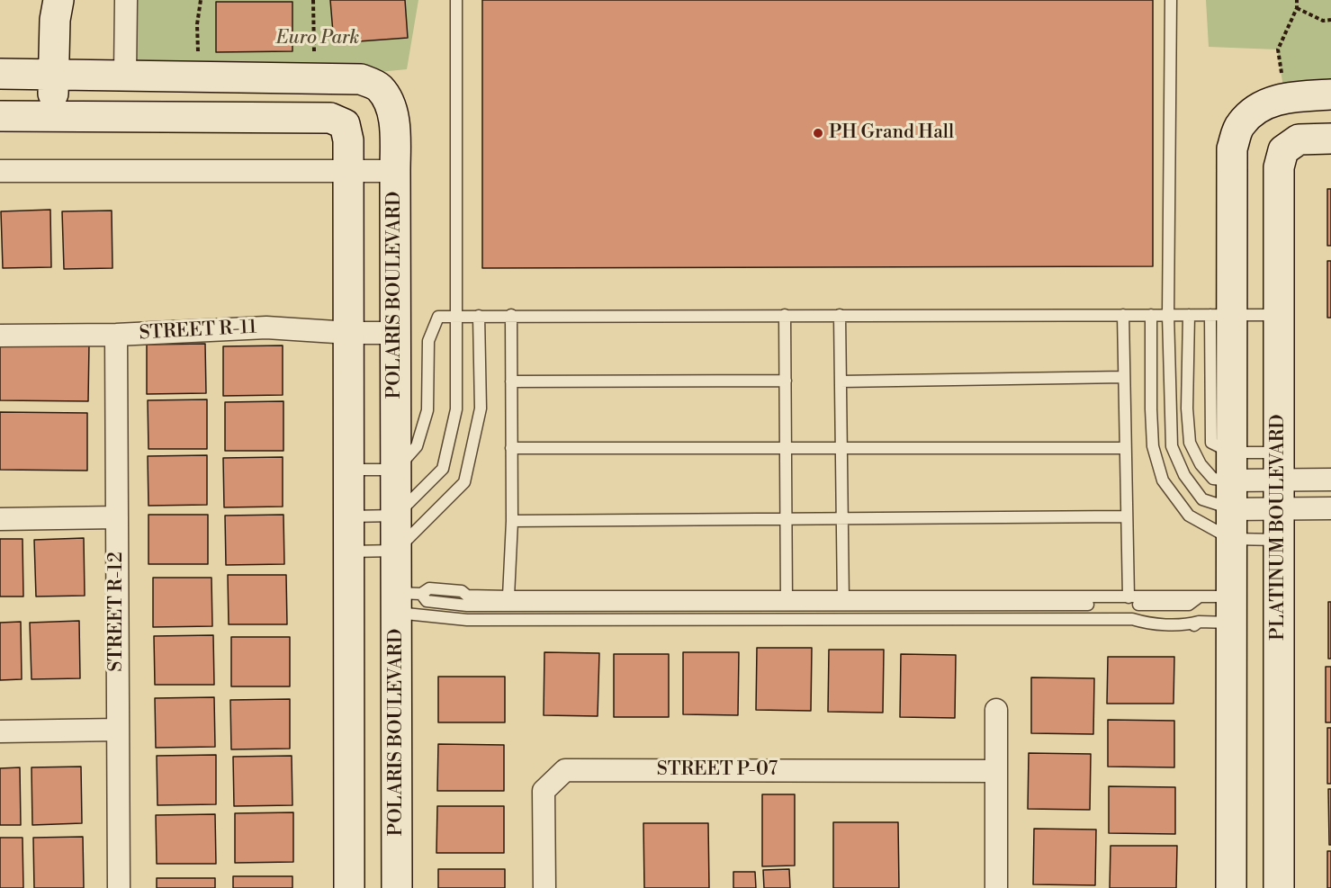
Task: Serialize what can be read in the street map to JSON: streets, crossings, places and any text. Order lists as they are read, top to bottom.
{
  "streets": {
    "street": [
      "POLARIS BOULEVARD",
      "STREET R-11",
      "PLATINUM BOULEVARD",
      "STREET R-12",
      "STREET P-07"
    ]
  },
  "crossings": [
    ["POLARIS BOULEVARD", "STREET R-11"],
    ["STREET R-11", "STREET R-12"]
  ],
  "parks": ["Euro Park"],
  "places": ["PH Grand Hall"]
}
